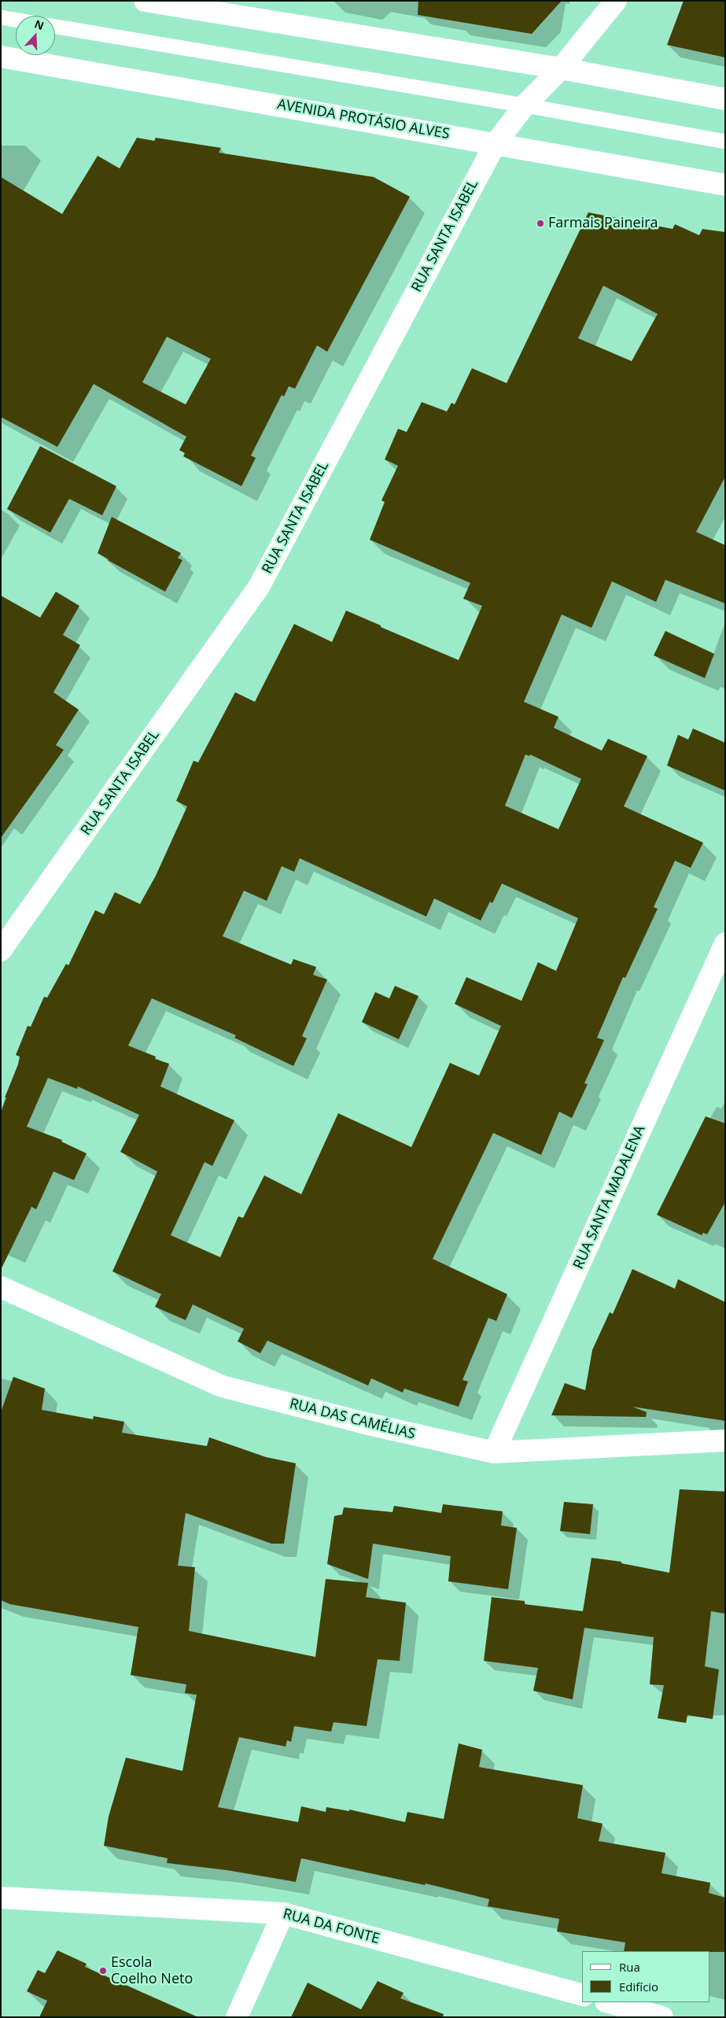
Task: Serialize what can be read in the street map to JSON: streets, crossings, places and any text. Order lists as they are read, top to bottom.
{
  "streets": {
    "street": [
      "AVENIDA PROTÁSIO ALVES",
      "RUA SANTA ISABEL",
      "RUA SANTA MADALENA",
      "RUA DAS CAMÉLIAS",
      "RUA DA FONTE"
    ]
  },
  "crossings": [
    ["AVENIDA PROTÁSIO ALVES", "RUA SANTA ISABEL"],
    ["RUA SANTA MADALENA", "RUA DAS CAMÉLIAS"]
  ],
  "places": ["Farmais Paineira", "Escola Coelho Neto"],
  "legend": ["Rua", "Edifício"],
  "north": "top"
}
